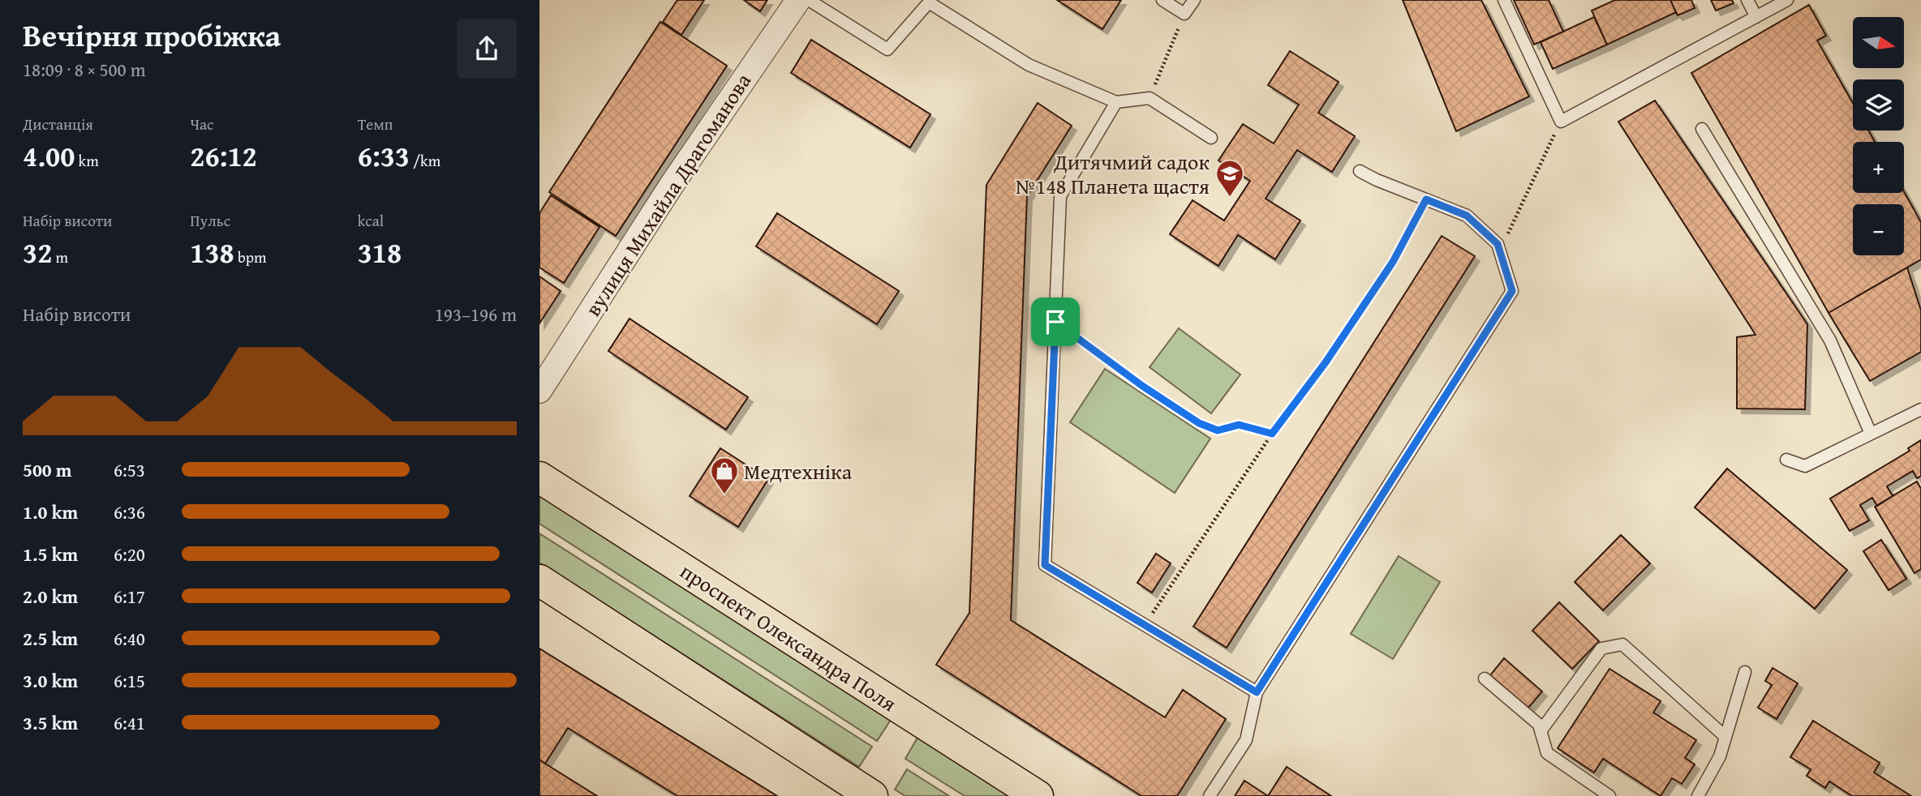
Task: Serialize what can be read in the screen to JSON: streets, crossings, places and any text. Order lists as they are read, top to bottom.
{
  "streets": {
    "main road": ["проспект Олександра Поля"],
    "street": ["вулиця Михайла Драгоманова"]
  },
  "places": {
    "school or university": ["Дитячмий садок №148 Планета щастя"],
    "shop": ["Медтехніка"]
  },
  "north": "right",
  "page": {
    "heading": ["Вечірня пробіжка", "18:09 · 8 × 500 m"],
    "map_buttons": ["+", "−"],
    "stats": [
      ["Дистанція", "4.00 km"],
      ["Час", "26:12"],
      ["Темп", "6:33 /km"],
      ["Набір висоти", "32 m"],
      ["Пульс", "138 bpm"],
      ["kcal", "318"]
    ],
    "chart": ["Набір висоти", "193–196 m"],
    "list": [
      {
        "name": "500 m",
        "note": "6:53"
      },
      {
        "name": "1.0 km",
        "note": "6:36"
      },
      {
        "name": "1.5 km",
        "note": "6:20"
      },
      {
        "name": "2.0 km",
        "note": "6:17"
      },
      {
        "name": "2.5 km",
        "note": "6:40"
      },
      {
        "name": "3.0 km",
        "note": "6:15"
      },
      {
        "name": "3.5 km",
        "note": "6:41"
      }
    ]
  }
}
